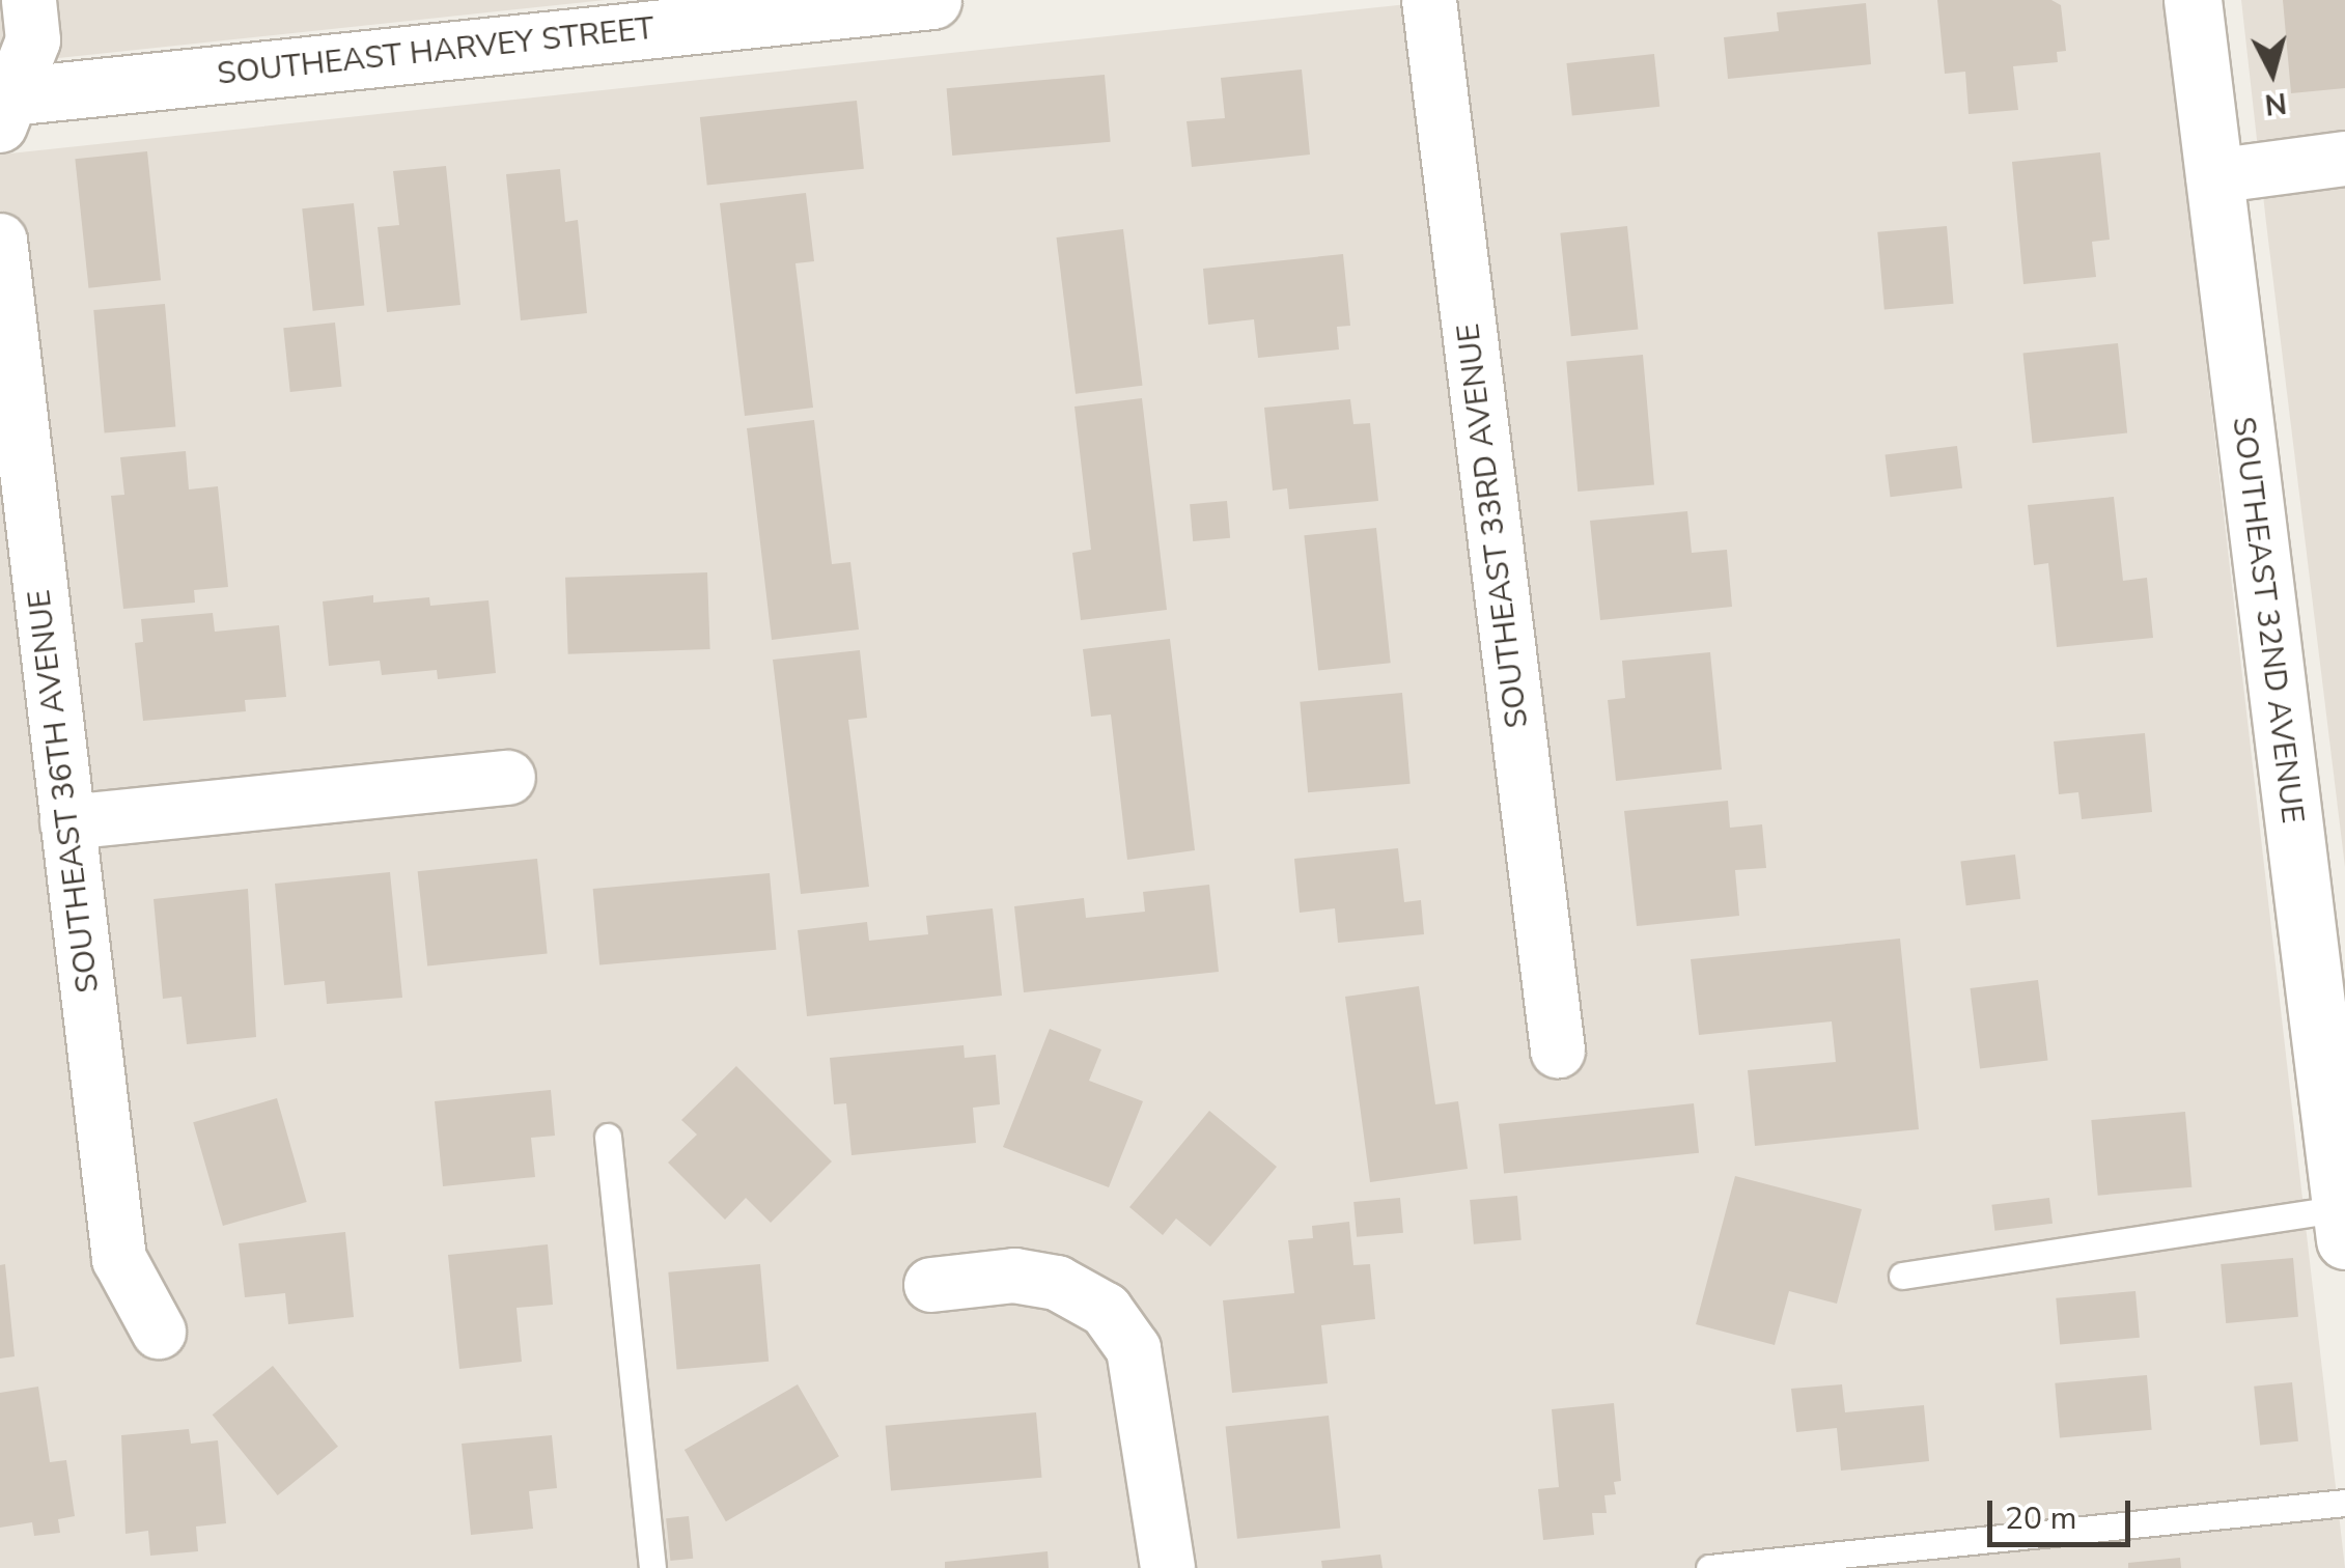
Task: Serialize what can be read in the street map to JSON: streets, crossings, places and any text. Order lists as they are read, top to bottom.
{
  "streets": {
    "street": [
      "SOUTHEAST HARVEY STREET",
      "SOUTHEAST 33RD AVENUE",
      "SOUTHEAST 32ND AVENUE",
      "SOUTHEAST 36TH AVENUE"
    ]
  },
  "scale_bar": "20 m",
  "north": "bottom"
}
